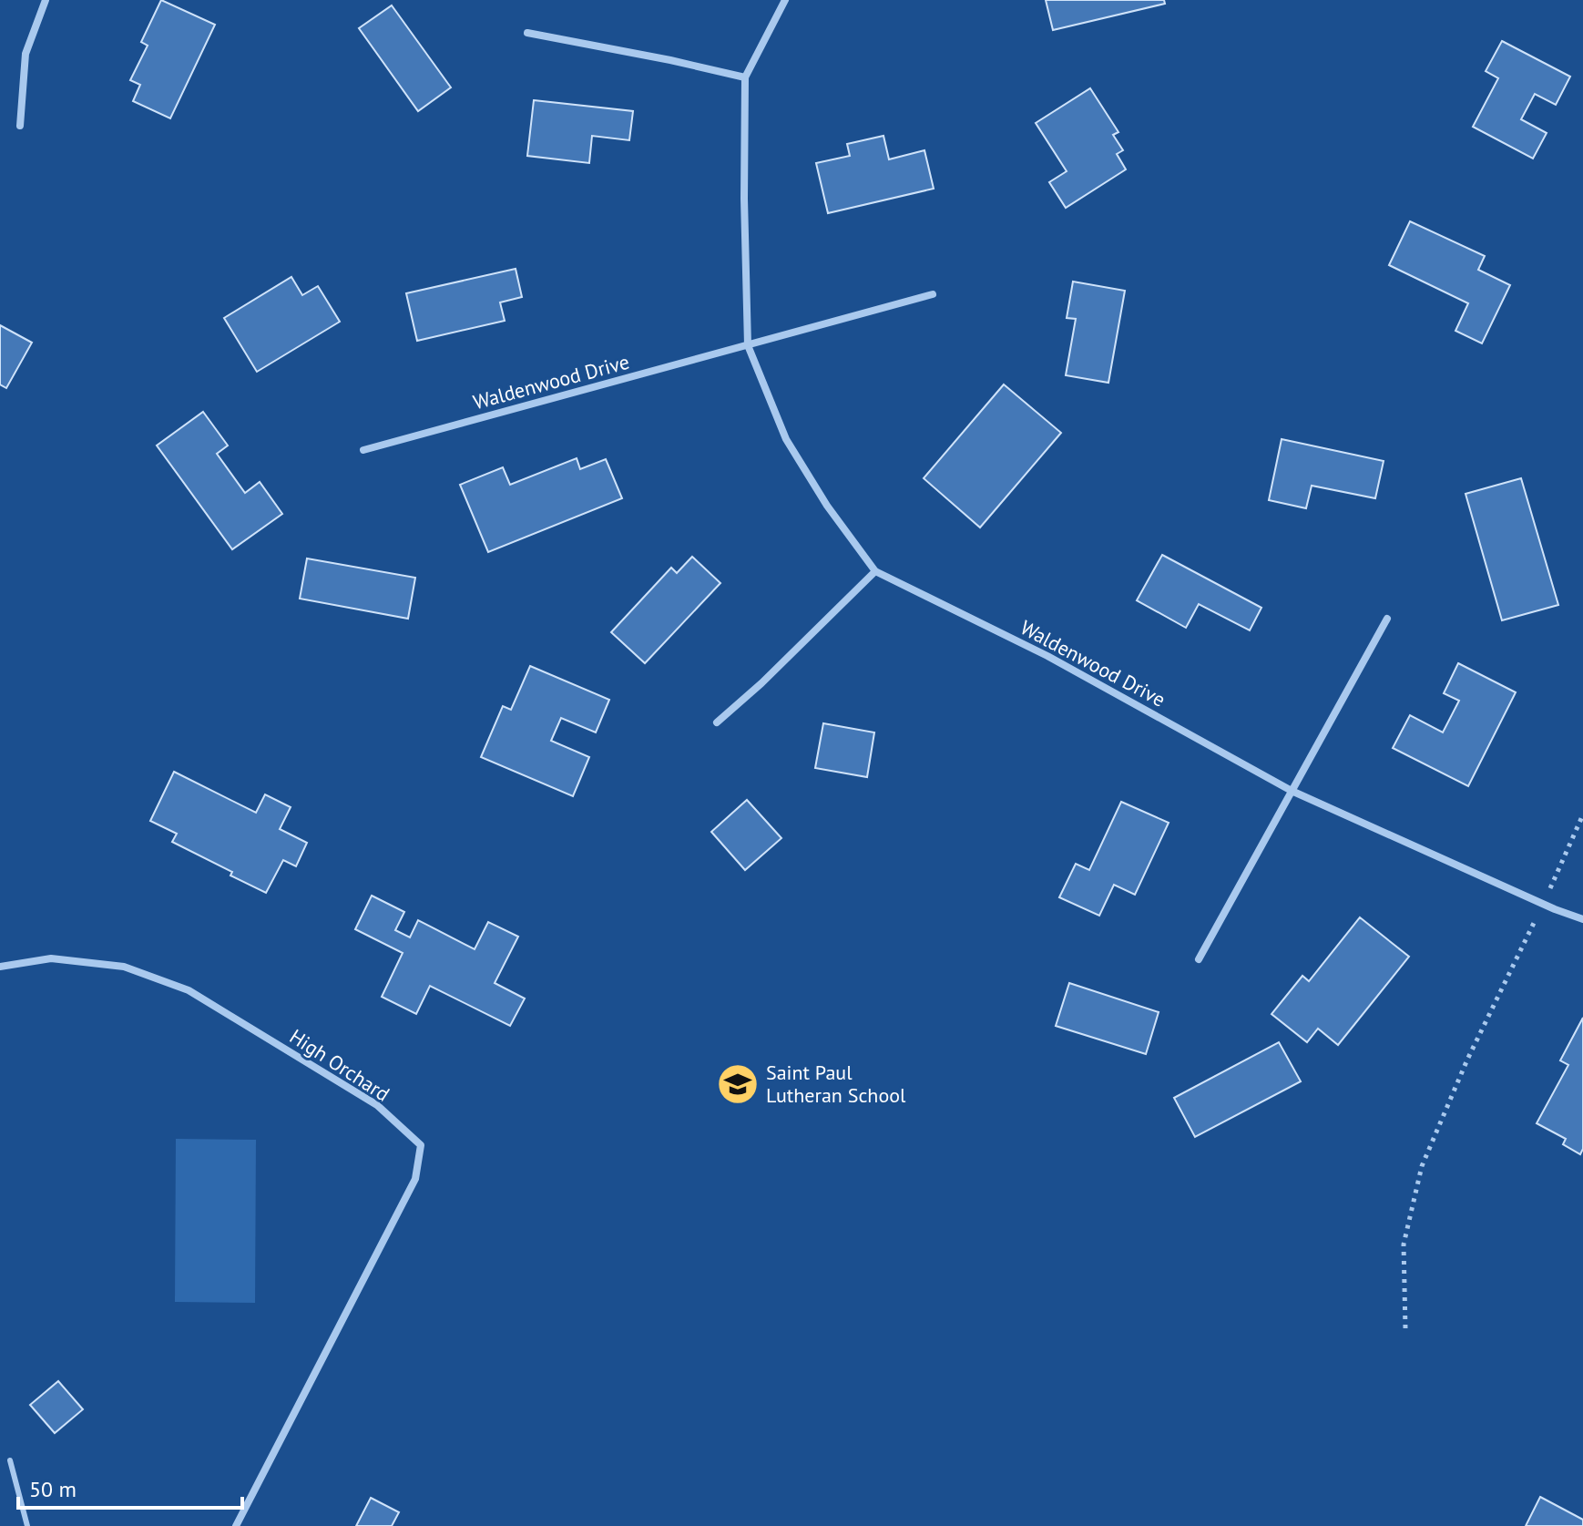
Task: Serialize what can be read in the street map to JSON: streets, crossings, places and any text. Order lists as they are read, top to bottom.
{
  "streets": {
    "street": ["Waldenwood Drive", "High Orchard"]
  },
  "places": {
    "school or university": ["Saint Paul Lutheran School"]
  },
  "scale_bar": "50 m"
}
